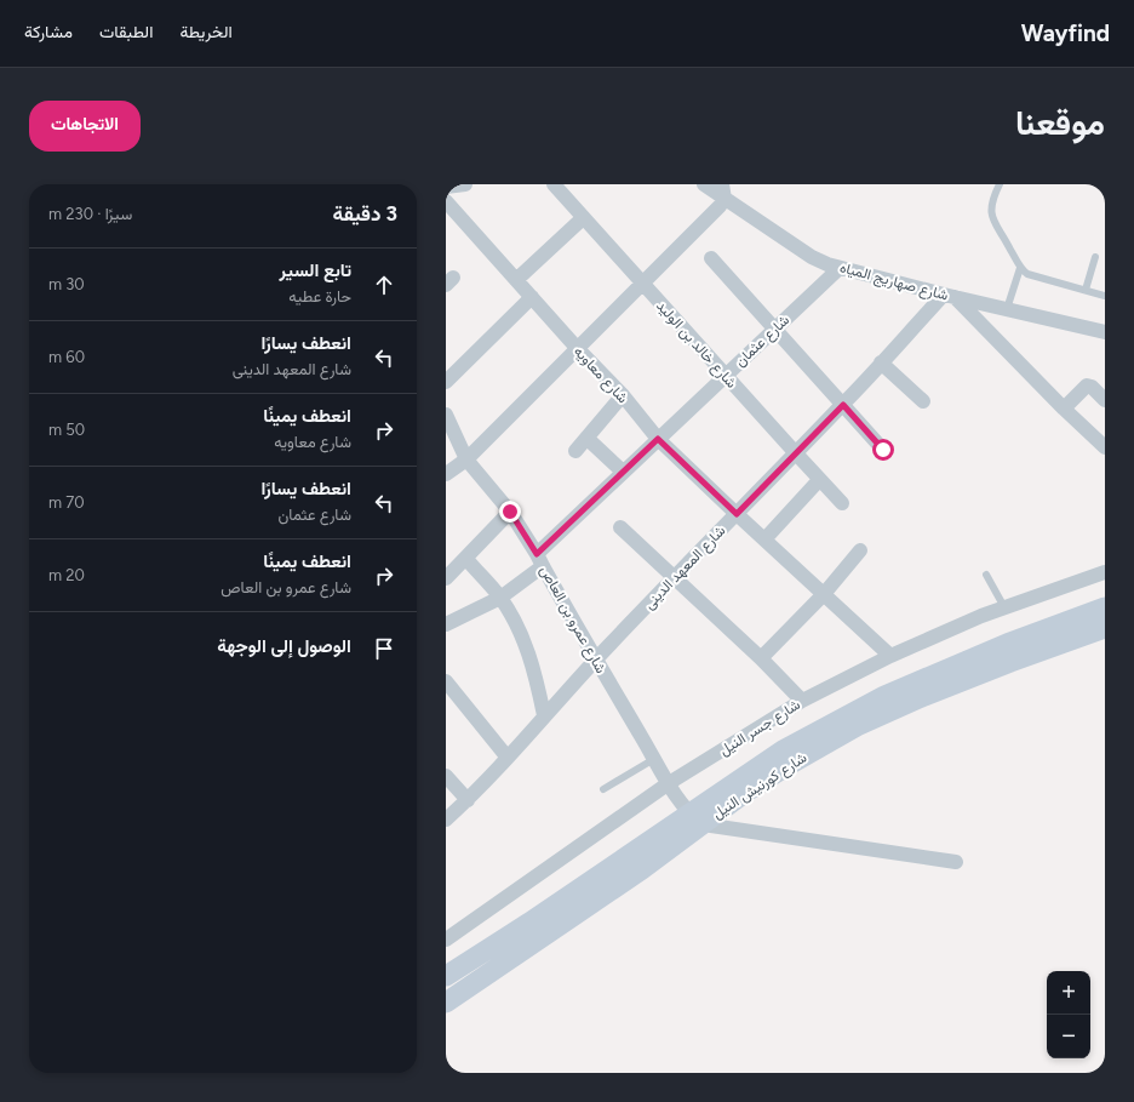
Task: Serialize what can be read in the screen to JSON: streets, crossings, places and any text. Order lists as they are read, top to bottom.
{
  "streets": {
    "main road": ["شارع كورنيش النيل"],
    "street": [
      "شارع صهاريج المياه",
      "شارع عثمان",
      "شارع خالد بن الوليد",
      "شارع معاويه",
      "شارع المعهد الدينى",
      "شارع عمرو بن العاص",
      "شارع جسر النيل"
    ]
  },
  "crossings": [
    ["شارع صهاريج المياه", "شارع عثمان"],
    ["شارع صهاريج المياه", "شارع المعهد الدينى"],
    ["شارع عثمان", "شارع خالد بن الوليد"],
    ["شارع عثمان", "شارع معاويه"],
    ["شارع عثمان", "شارع عمرو بن العاص"],
    ["شارع خالد بن الوليد", "شارع المعهد الدينى"],
    ["شارع معاويه", "شارع المعهد الدينى"],
    ["شارع معاويه", "شارع جسر النيل"],
    ["شارع المعهد الدينى", "شارع عمرو بن العاص"],
    ["شارع عمرو بن العاص", "شارع جسر النيل"],
    ["شارع عمرو بن العاص", "شارع كورنيش النيل"]
  ],
  "page": {
    "header": "Wayfind",
    "nav": ["الخريطة", "الطبقات", "مشاركة"],
    "title": "موقعنا",
    "buttons": "الاتجاهات",
    "heading": ["3 دقيقة", "سيرًا · 230 m"],
    "list": [
      ["تابع السير", "حارة عطيه", "30 m"],
      ["انعطف يسارًا", "شارع المعهد الدينى", "60 m"],
      ["انعطف يمينًا", "شارع معاويه", "50 m"],
      ["انعطف يسارًا", "شارع عثمان", "70 m"],
      ["انعطف يمينًا", "شارع عمرو بن العاص", "20 m"],
      "الوصول إلى الوجهة"
    ],
    "map_buttons": ["+", "−"]
  }
}
